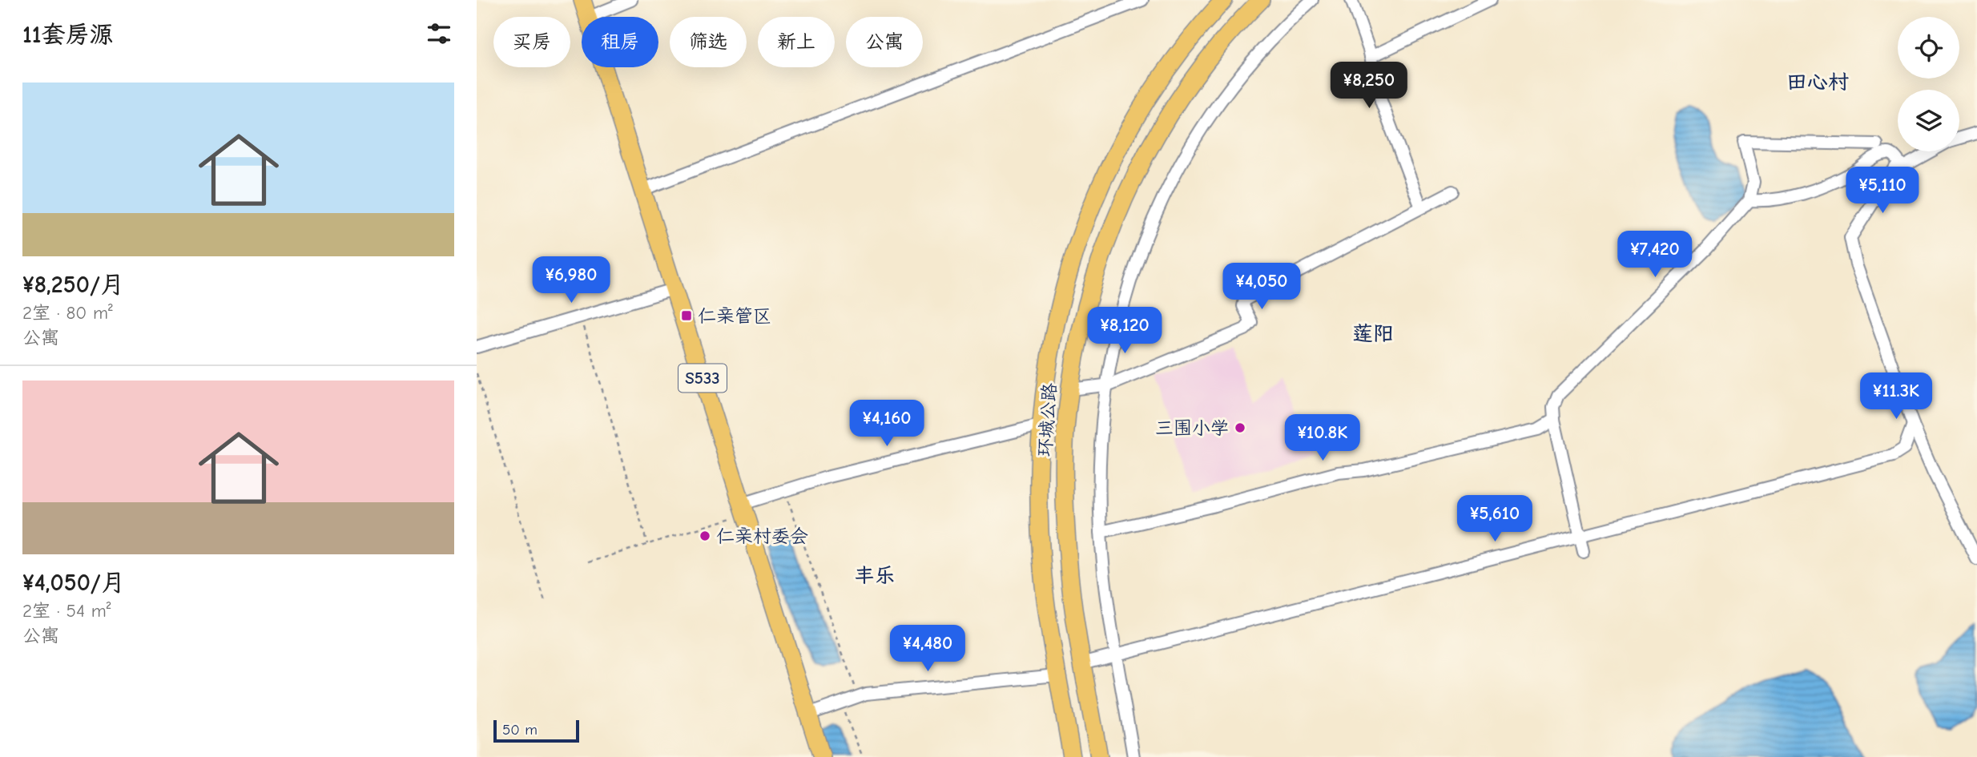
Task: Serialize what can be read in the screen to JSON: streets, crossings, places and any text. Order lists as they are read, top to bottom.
{
  "streets": {
    "main road": ["S533", "环城公路"]
  },
  "districts": ["田心村", "莲阳", "丰乐"],
  "places": {
    "transit": ["仁亲管区"],
    "other": ["三围小学", "仁亲村委会"]
  },
  "scale_bar": "50 m",
  "page": {
    "heading": "11套房源",
    "chip": [
      "买房",
      "租房",
      "筛选",
      "新上",
      "公寓"
    ],
    "price": [
      "¥8,250",
      "¥5,110",
      "¥7,420",
      "¥6,980",
      "¥4,050",
      "¥8,120",
      "¥11.3K",
      "¥4,160",
      "¥10.8K",
      "¥5,610",
      "¥4,480"
    ],
    "list": [
      {
        "name": "¥8,250/月",
        "note": "2室 · 80 m² · 公寓"
      },
      {
        "name": "¥4,050/月",
        "note": "2室 · 54 m² · 公寓"
      }
    ],
    "scale": "50 m"
  }
}
